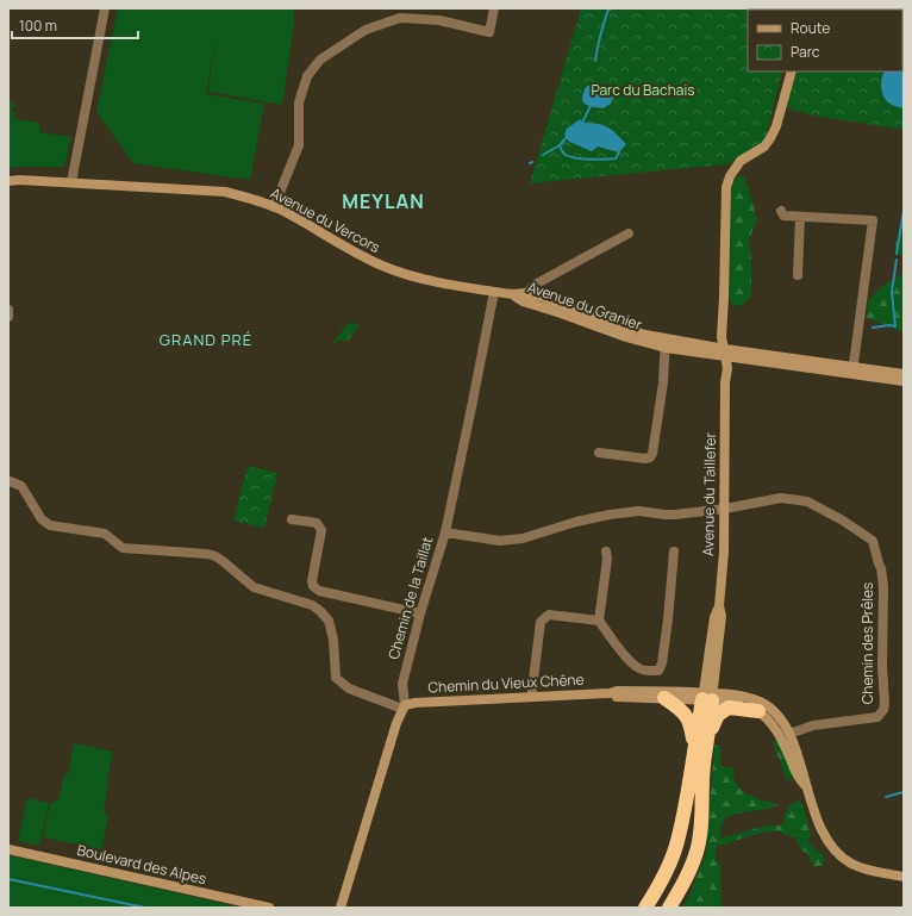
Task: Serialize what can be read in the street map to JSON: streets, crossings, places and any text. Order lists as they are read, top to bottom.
{
  "streets": {
    "street": [
      "Avenue du Vercors",
      "Avenue du Granier",
      "Avenue du Taillefer",
      "Chemin de la Taillat",
      "Chemin des Prêles",
      "Chemin du Vieux Chêne",
      "Boulevard des Alpes"
    ]
  },
  "crossings": [
    ["Avenue du Vercors", "Avenue du Granier"],
    ["Avenue du Vercors", "Chemin de la Taillat"],
    ["Avenue du Granier", "Avenue du Taillefer"],
    ["Avenue du Taillefer", "Chemin des Prêles"],
    ["Avenue du Taillefer", "Chemin du Vieux Chêne"],
    ["Chemin de la Taillat", "Chemin du Vieux Chêne"],
    ["Chemin des Prêles", "Chemin du Vieux Chêne"]
  ],
  "districts": ["MEYLAN", "GRAND PRÉ"],
  "parks": ["Parc du Bachais"],
  "legend": ["Route", "Parc"],
  "scale_bar": "100 m"
}
